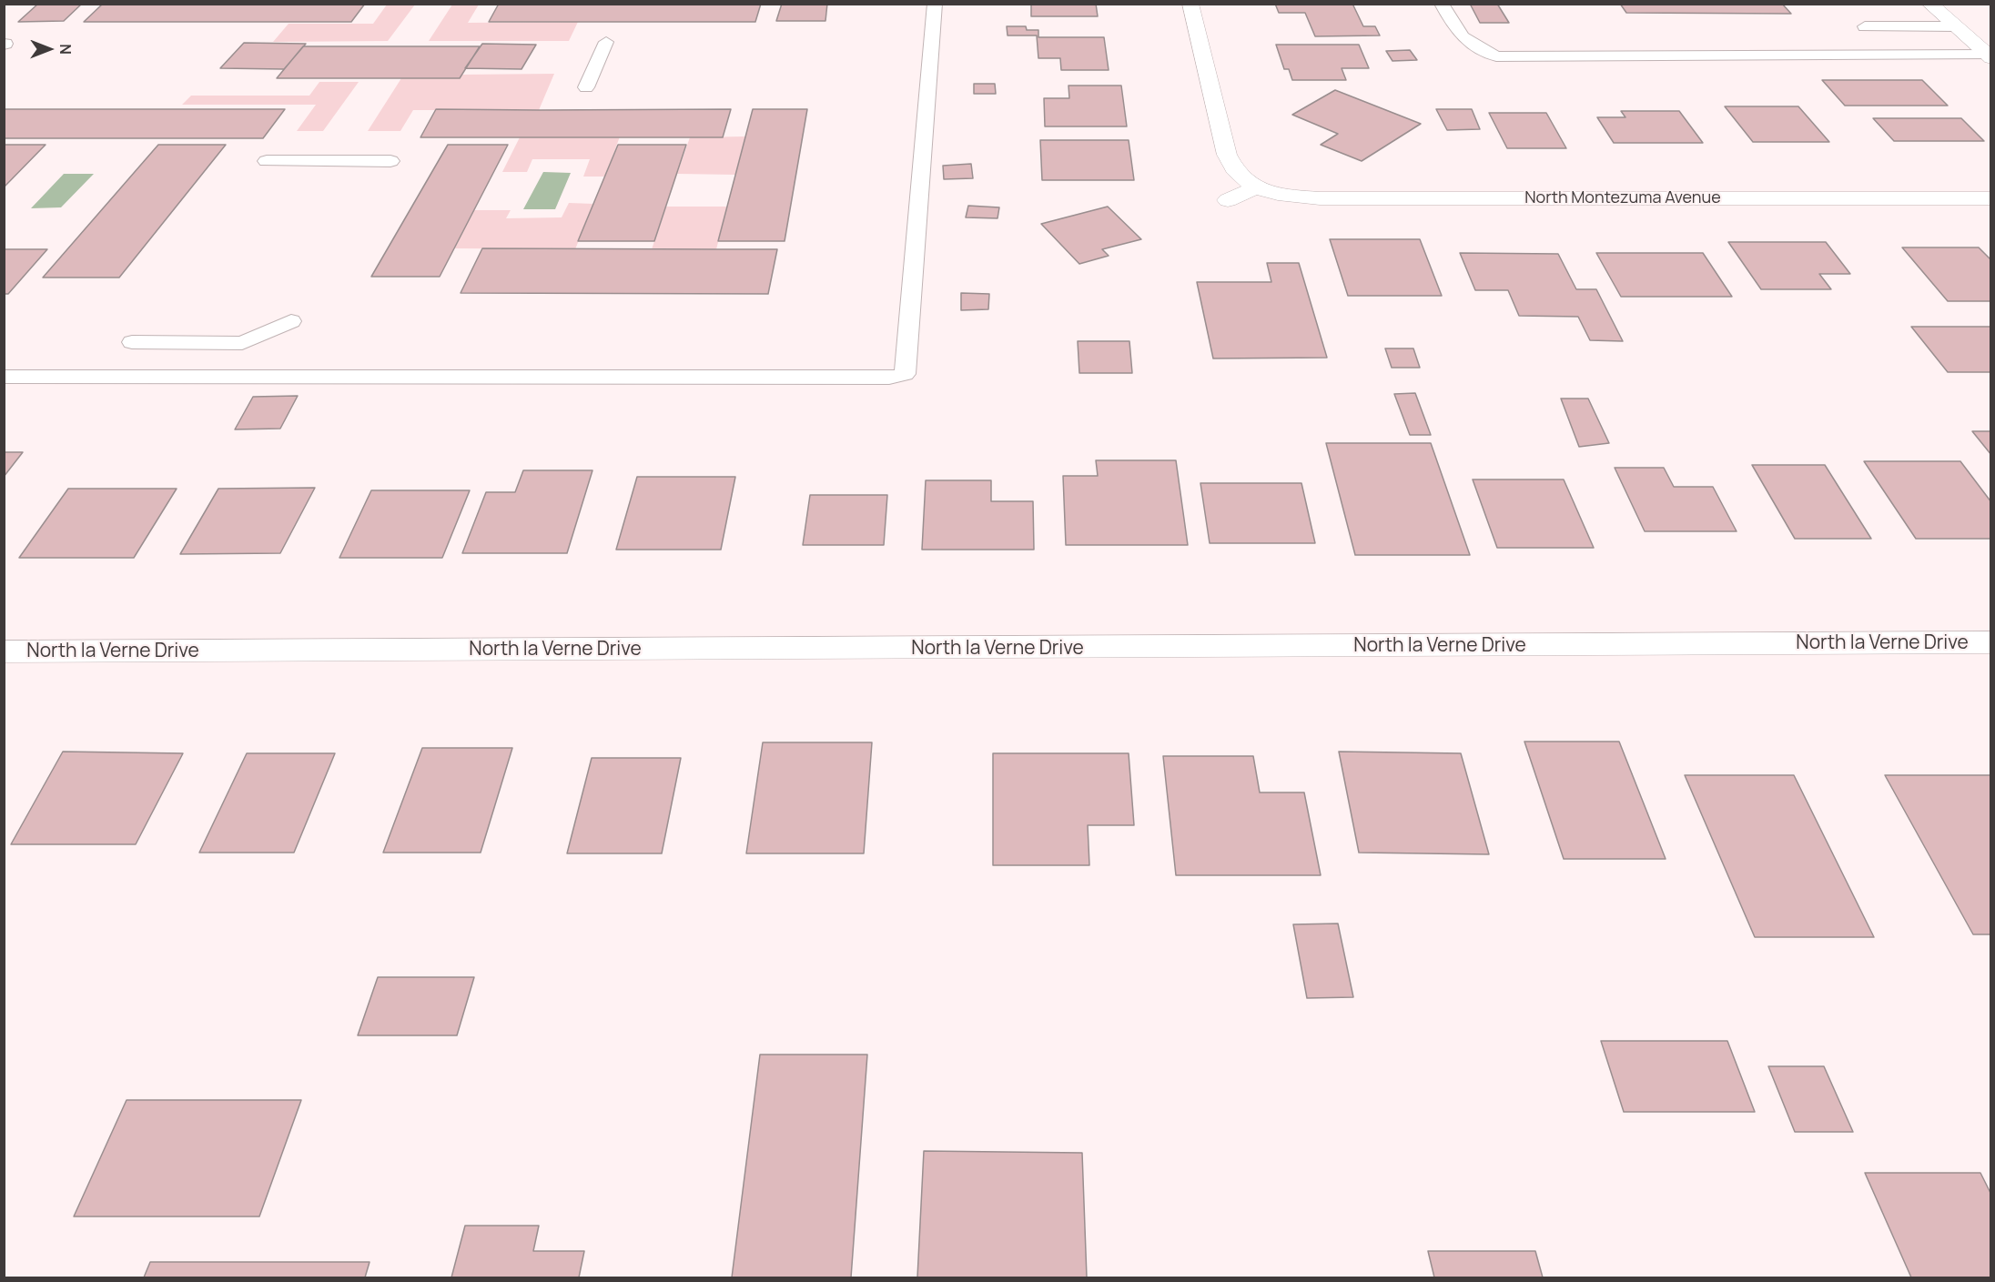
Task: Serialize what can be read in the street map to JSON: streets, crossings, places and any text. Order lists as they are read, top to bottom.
{
  "streets": {
    "street": ["North Montezuma Avenue", "North la Verne Drive"]
  },
  "north": "right"
}
